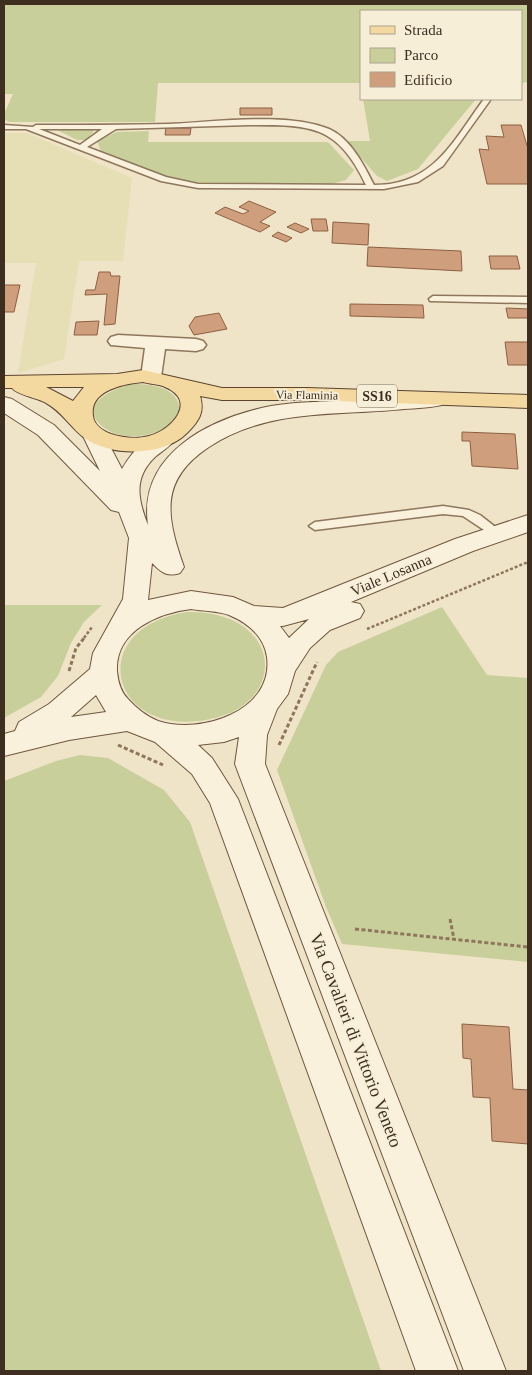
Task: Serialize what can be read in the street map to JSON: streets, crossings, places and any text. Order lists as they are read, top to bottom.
{
  "streets": {
    "main road": [
      "Via Flaminia",
      "SS16",
      "Viale Losanna",
      "Via Cavalieri di Vittorio Veneto"
    ]
  },
  "crossings": [
    ["Viale Losanna", "Via Cavalieri di Vittorio Veneto"]
  ],
  "legend": ["Strada", "Parco", "Edificio"]
}
